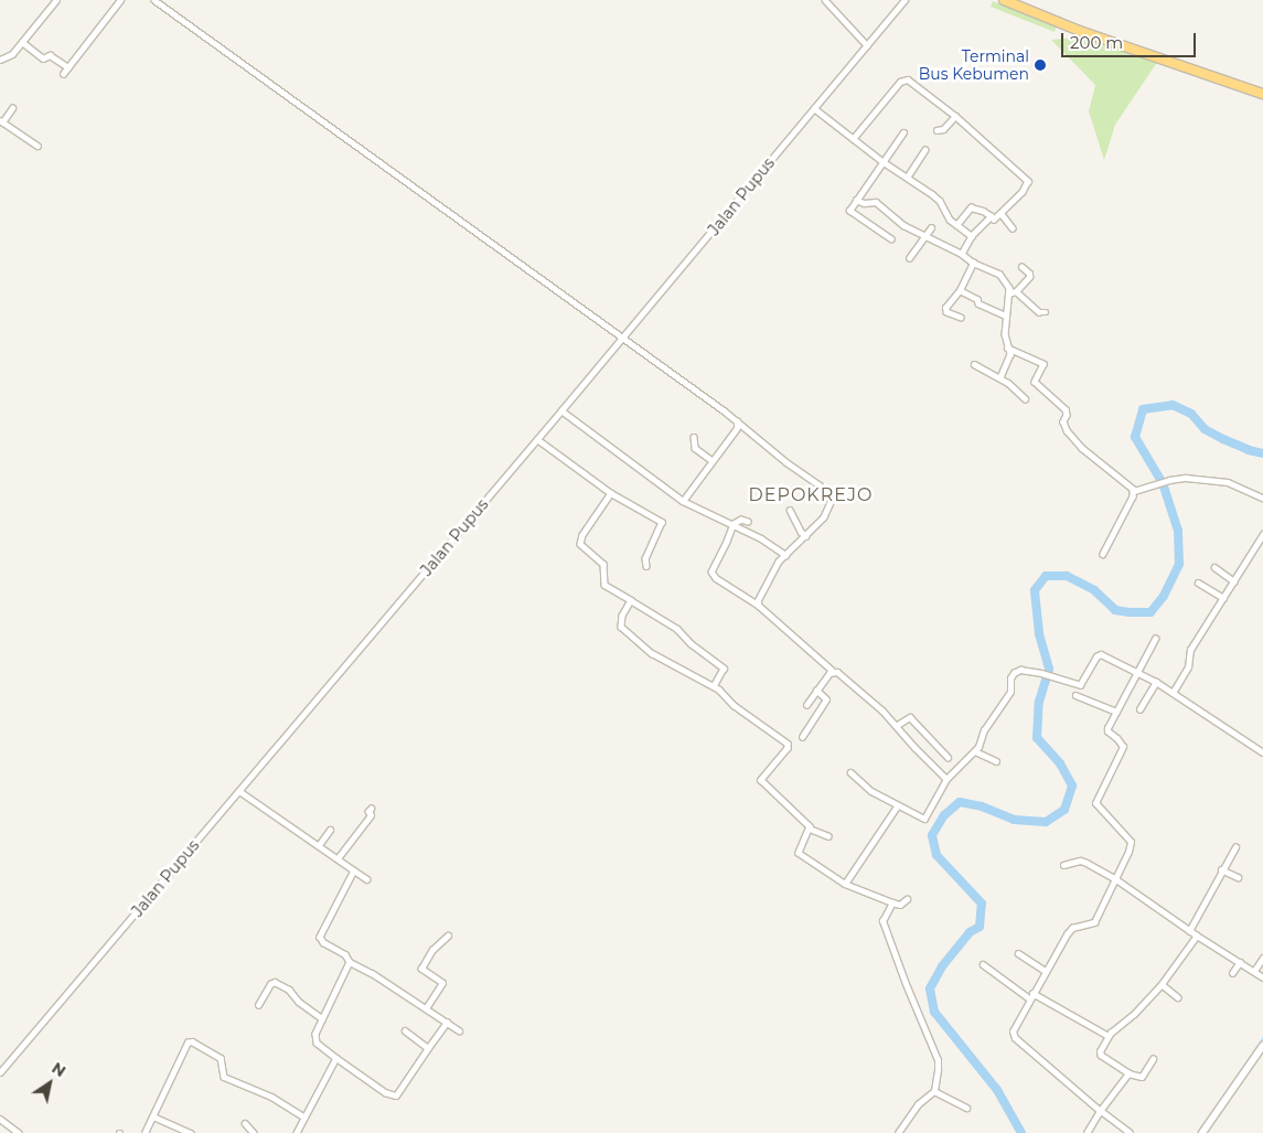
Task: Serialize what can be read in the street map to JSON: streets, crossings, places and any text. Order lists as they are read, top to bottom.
{
  "streets": {
    "street": ["Jalan Pupus"]
  },
  "districts": ["DEPOKREJO"],
  "places": ["Terminal Bus Kebumen"],
  "scale_bar": "200 m",
  "north": "top right"
}
